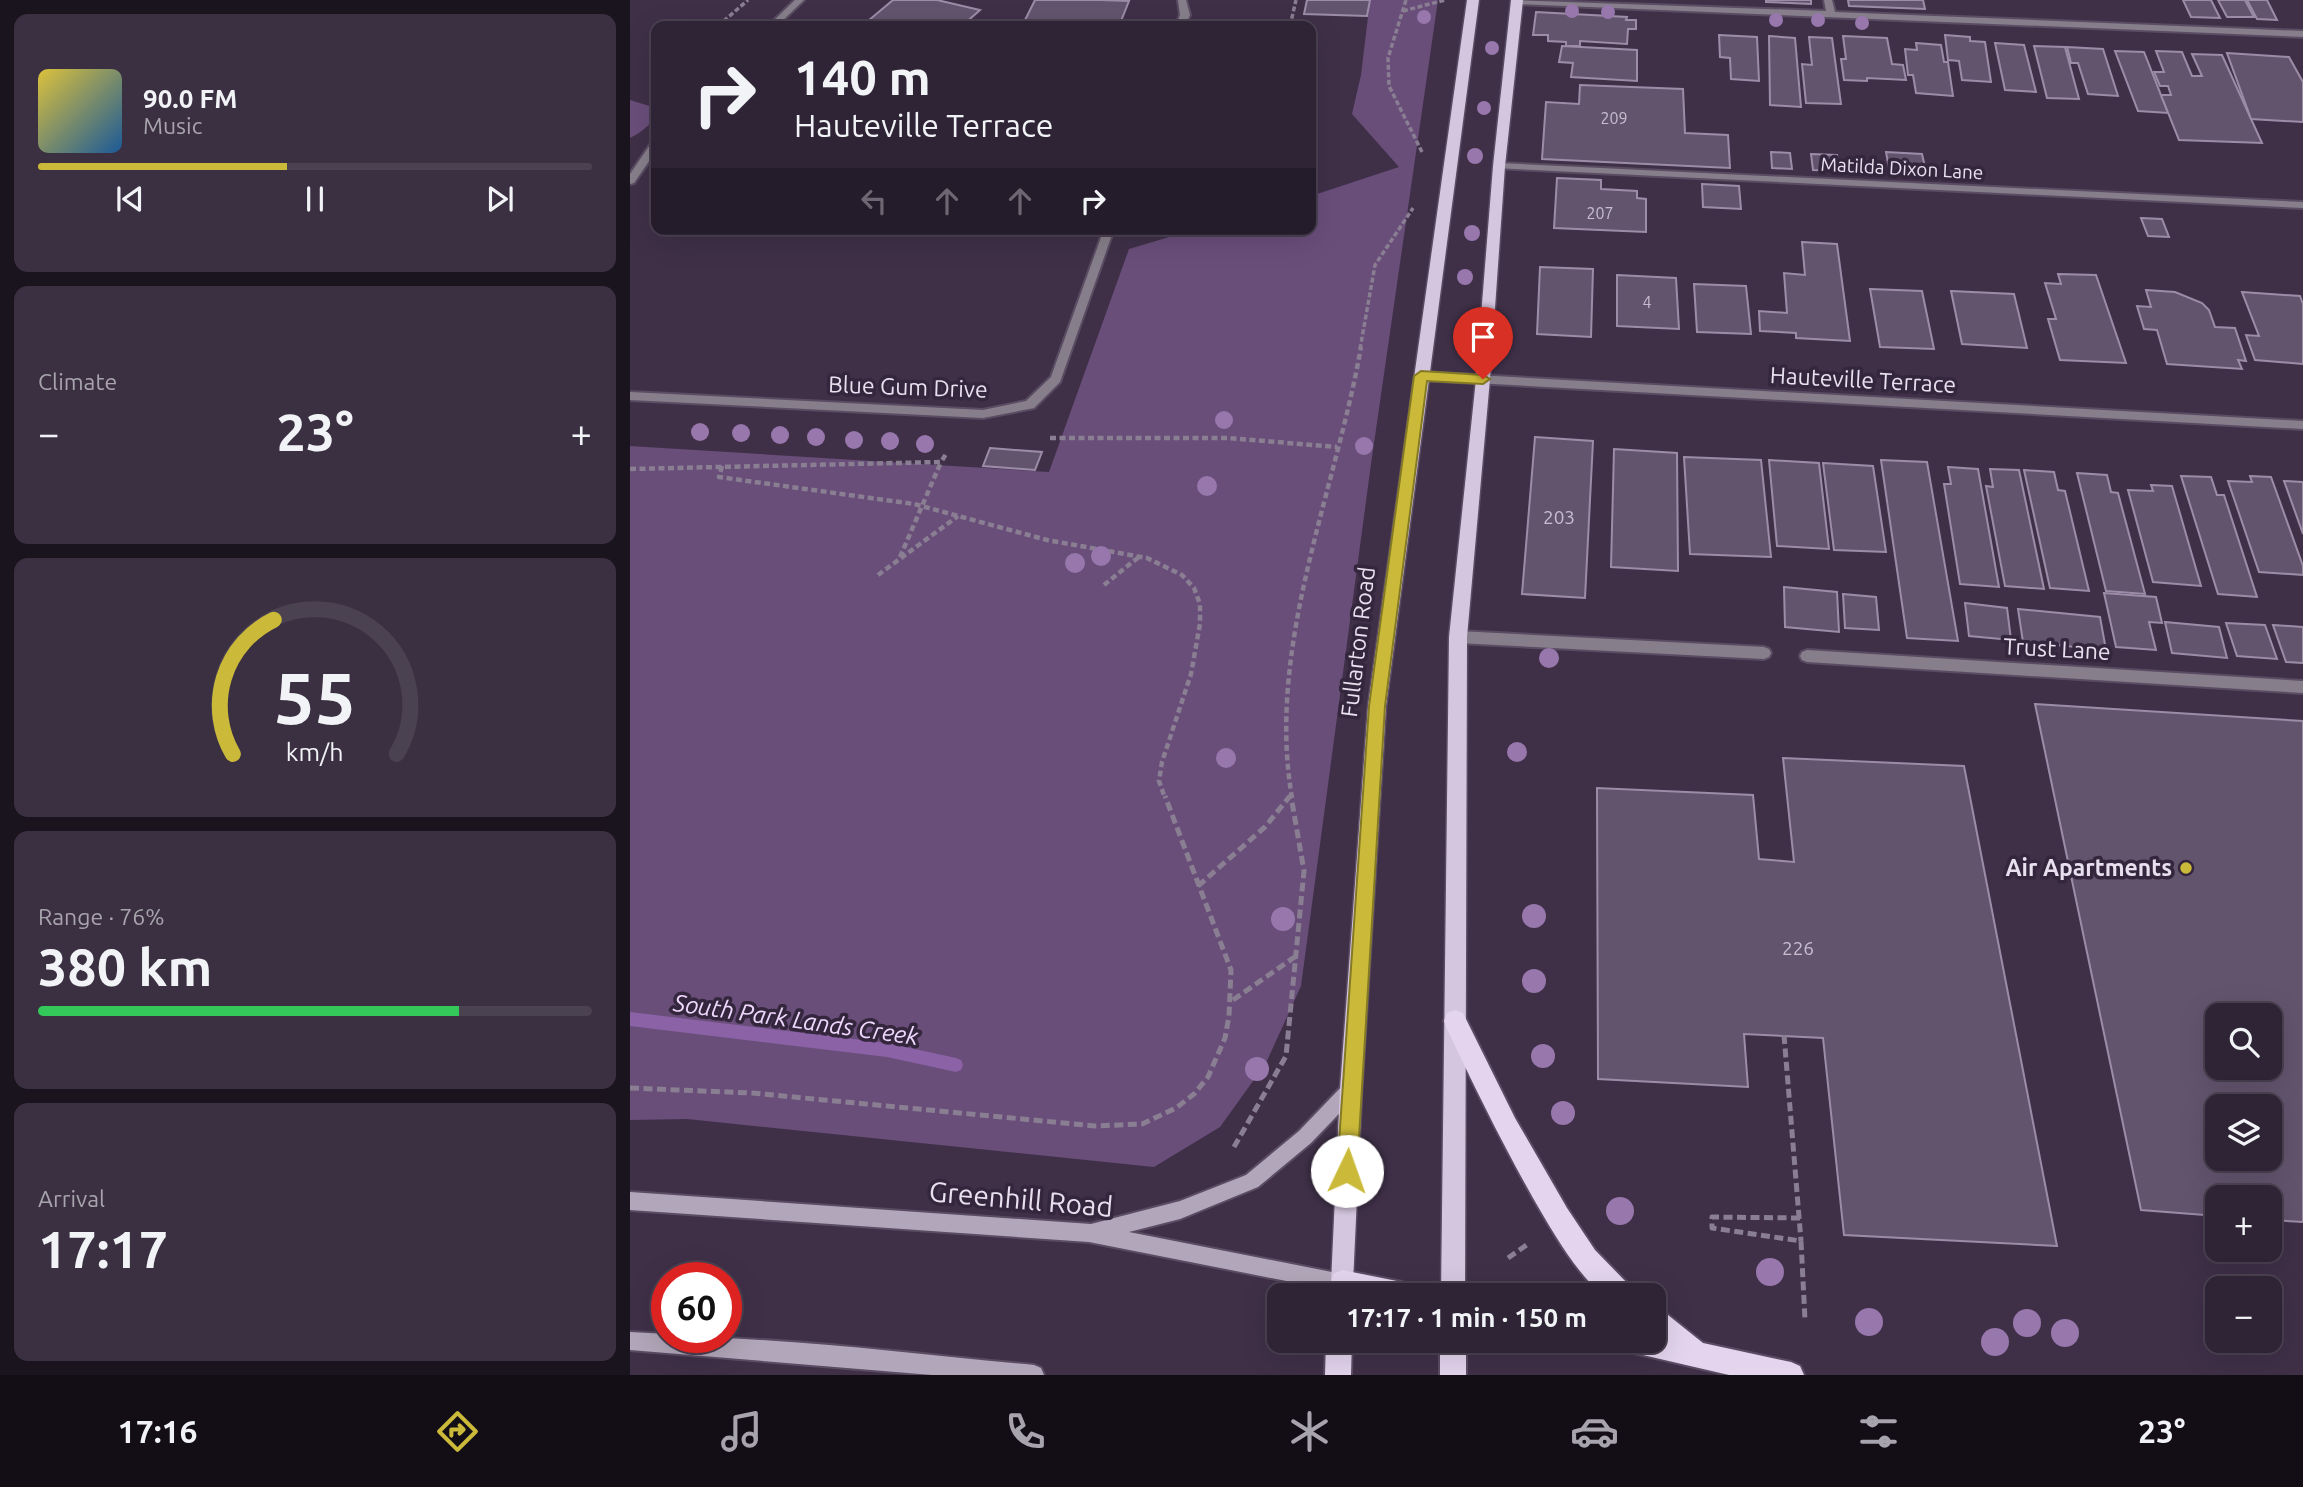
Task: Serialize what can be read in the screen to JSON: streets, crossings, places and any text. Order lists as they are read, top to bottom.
{
  "streets": {
    "main road": ["Fullarton Road", "Greenhill Road"],
    "street": [
      "Matilda Dixon Lane",
      "Hauteville Terrace",
      "Blue Gum Drive",
      "Trust Lane"
    ]
  },
  "crossings": [
    ["Hauteville Terrace", "Fullarton Road"]
  ],
  "water": ["South Park Lands Creek"],
  "places": ["Air Apartments"],
  "house_numbers": [
    "209",
    "207",
    "4",
    "203",
    "226"
  ],
  "page": {
    "turn": ["140 m", "Hauteville Terrace"],
    "song": ["90.0 FM", "Music"],
    "tile": [
      "Climate",
      ["Range · 76%", "380 km"],
      ["Arrival", "17:17"]
    ],
    "heat": ["−", "23°", "+"],
    "map_buttons": ["+", "−"],
    "limit": "60",
    "trip": "17:17 · 1 min · 150 m",
    "tabs": ["17:16", "23°"],
    "gauge": ["55", "km/h"]
  }
}
